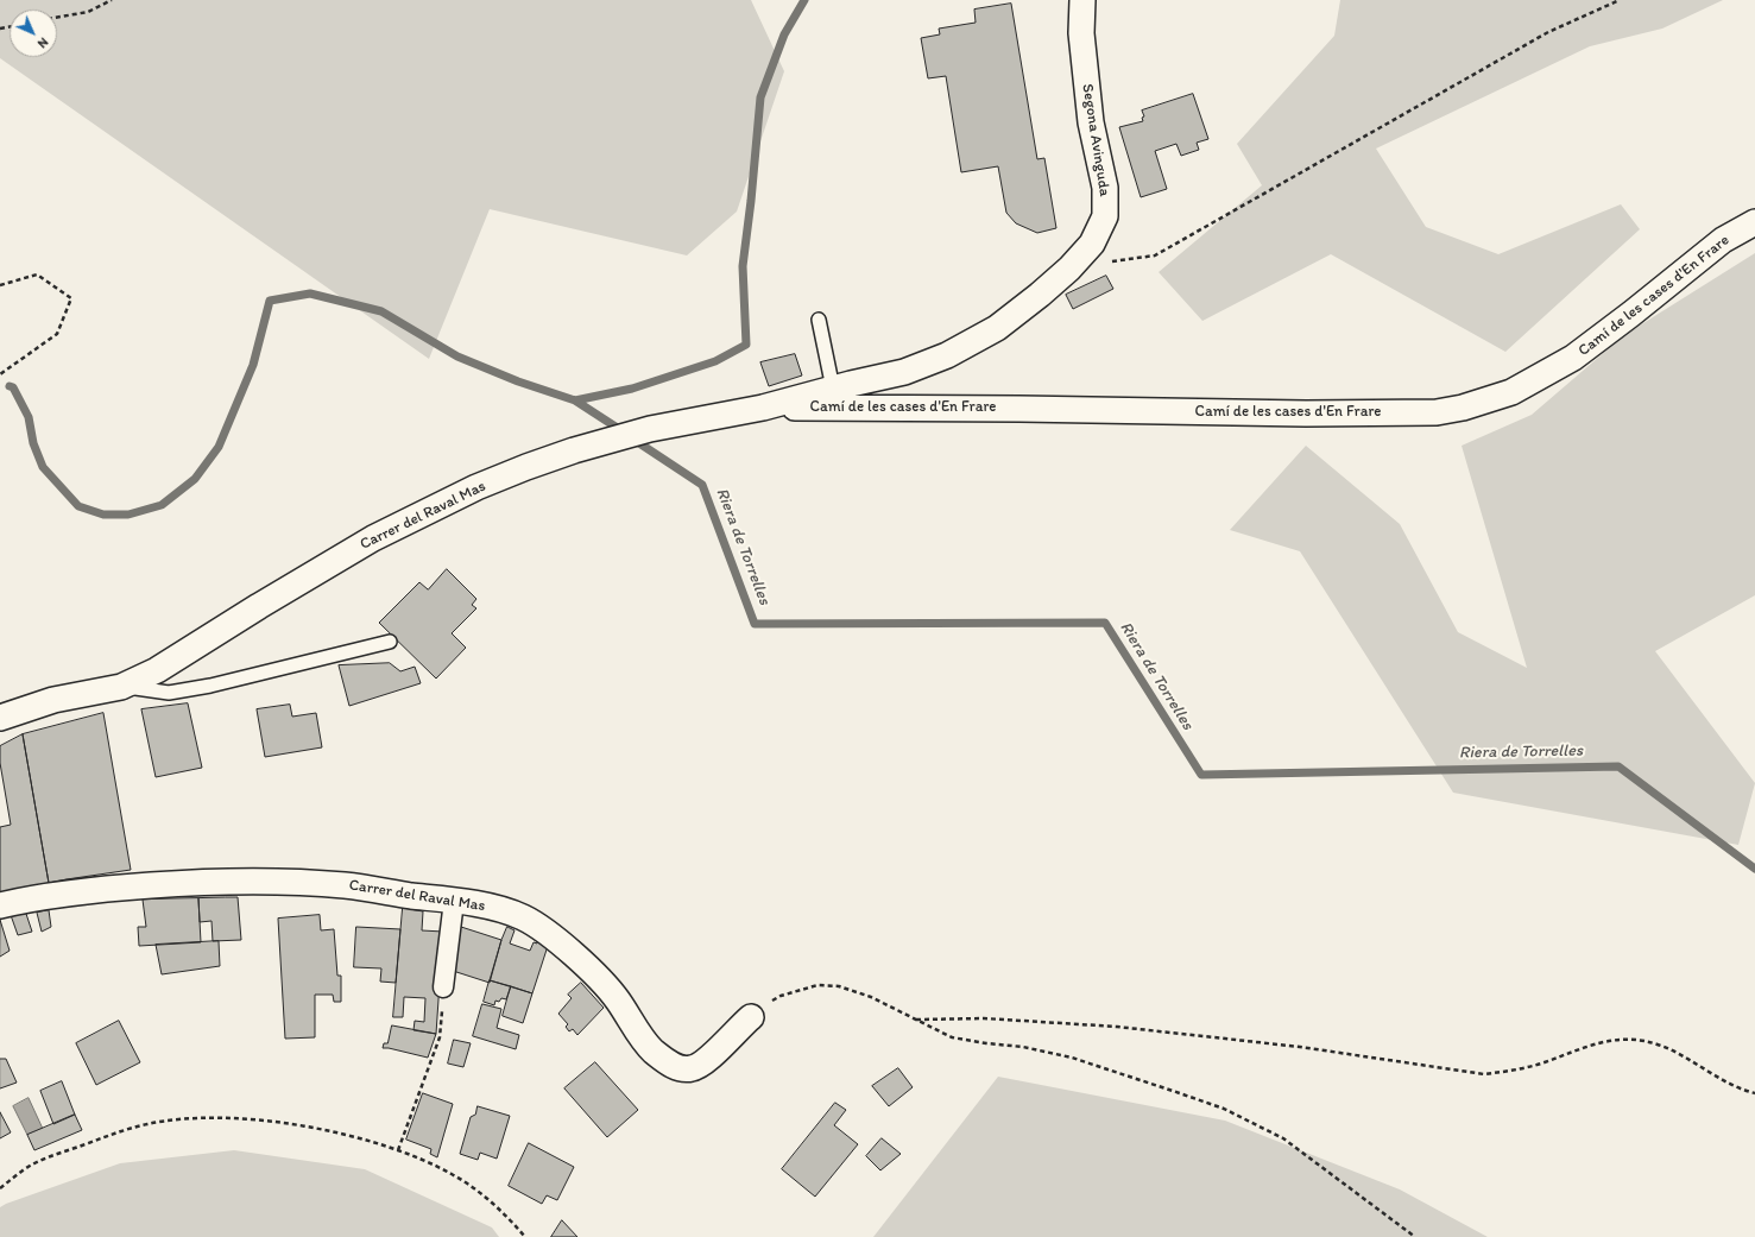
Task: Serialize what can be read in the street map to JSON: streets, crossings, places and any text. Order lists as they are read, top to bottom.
{
  "streets": {
    "street": ["Segona Avinguda", "Camí de les cases d'En Frare", "Carrer del Raval Mas"]
  },
  "crossings": [
    ["Segona Avinguda", "Camí de les cases d'En Frare"],
    ["Segona Avinguda", "Carrer del Raval Mas"],
    ["Camí de les cases d'En Frare", "Carrer del Raval Mas"]
  ],
  "water": ["Riera de Torrelles"],
  "north": "bottom right"
}
